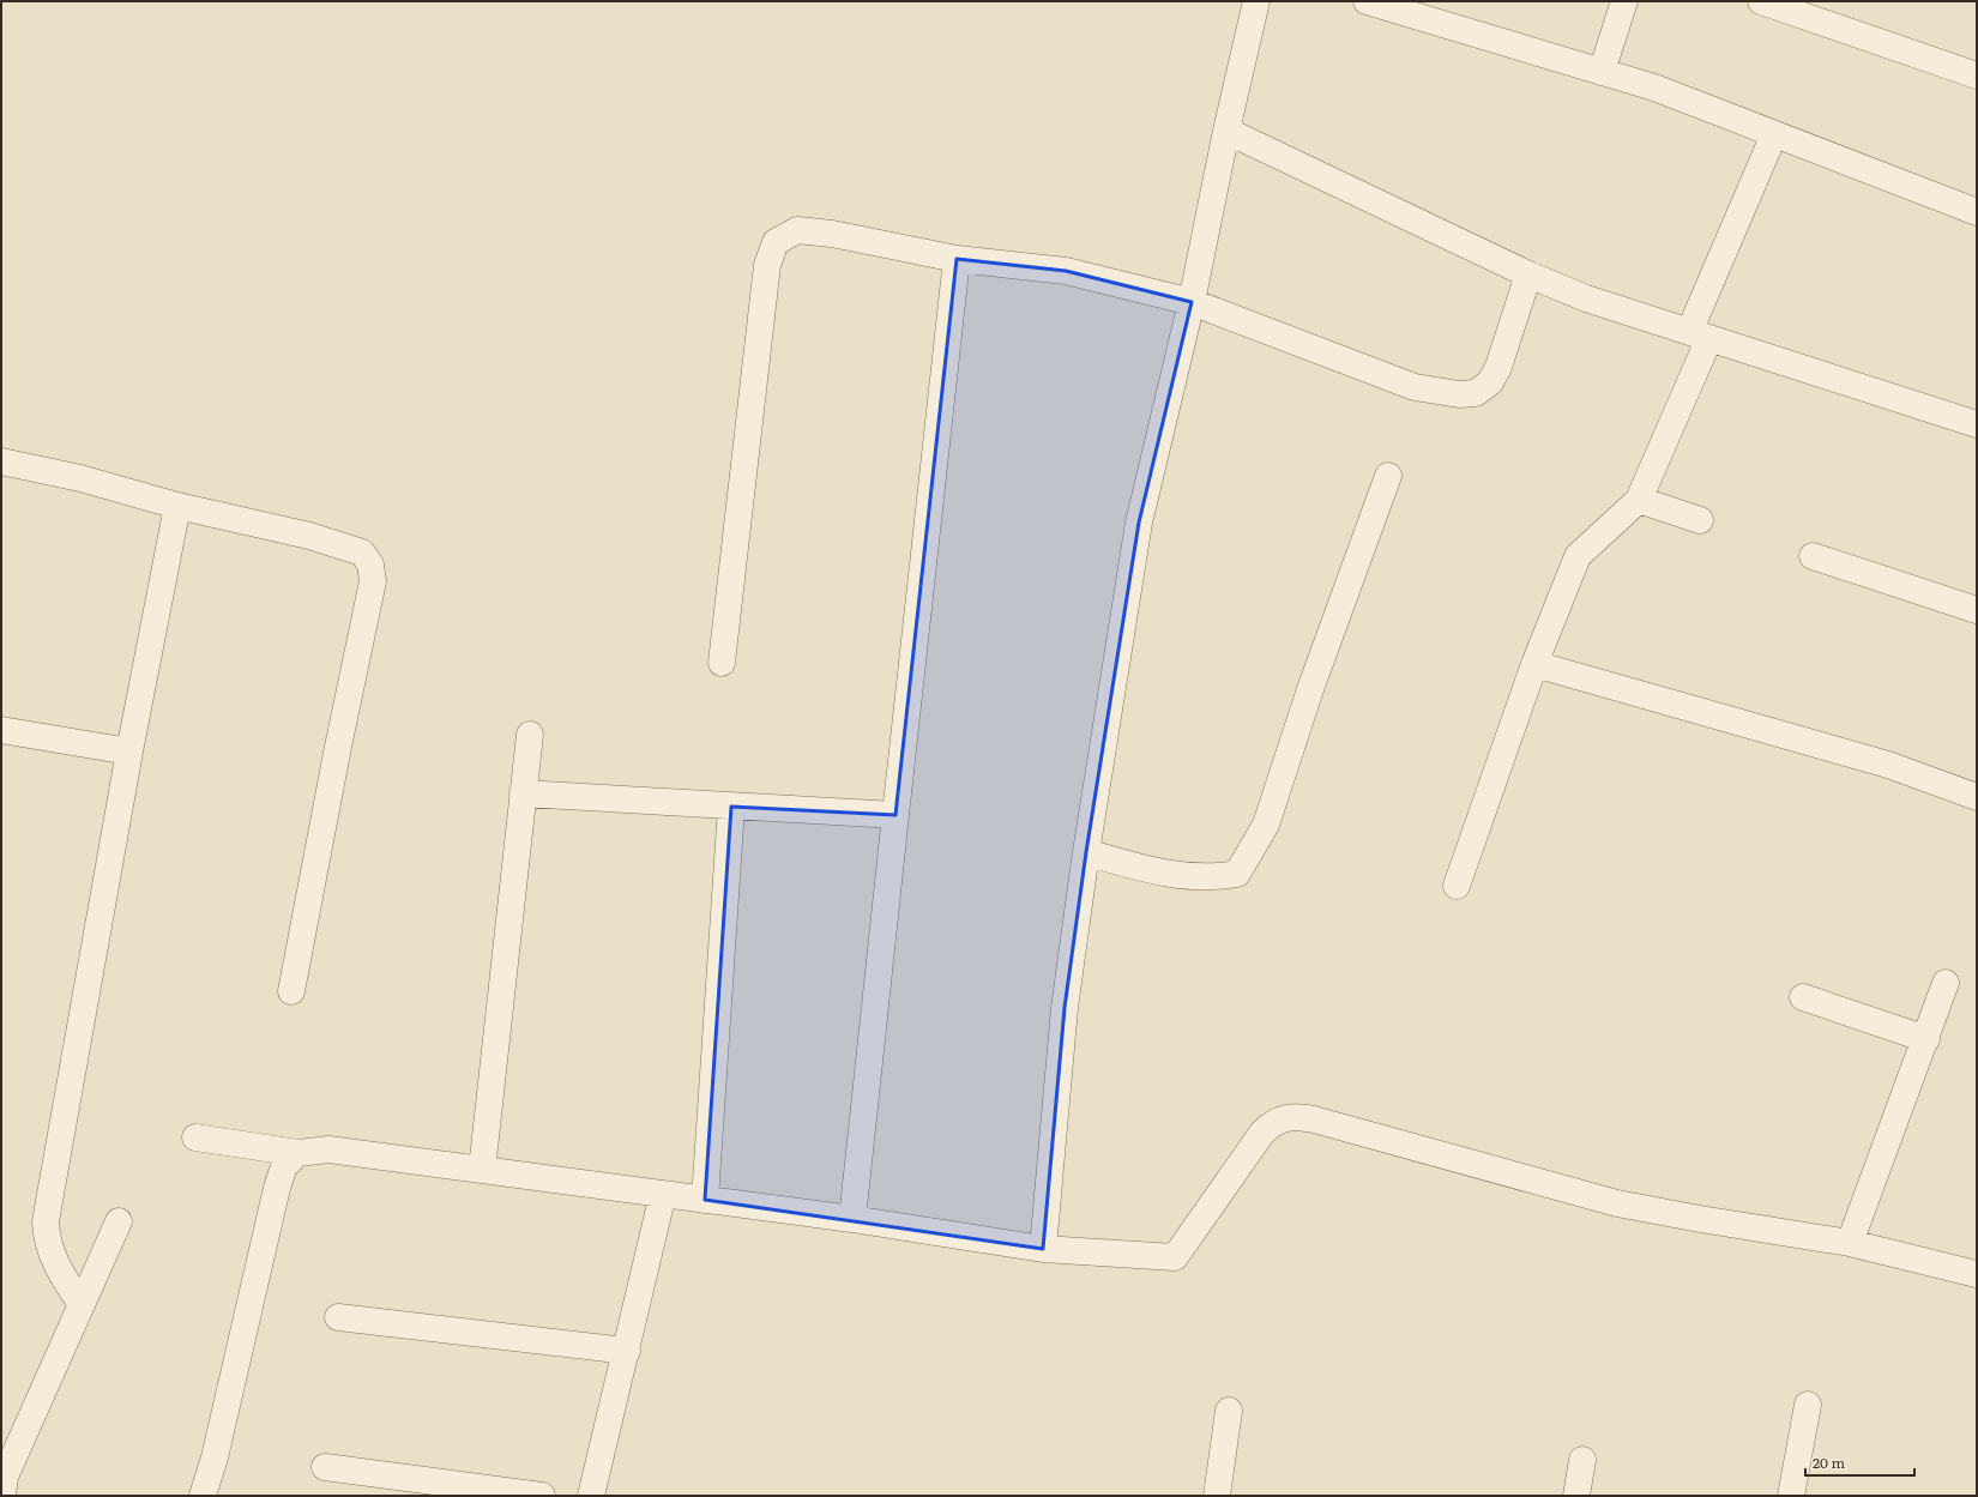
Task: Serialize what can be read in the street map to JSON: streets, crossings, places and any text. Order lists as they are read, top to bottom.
{
  "scale_bar": "20 m"
}
